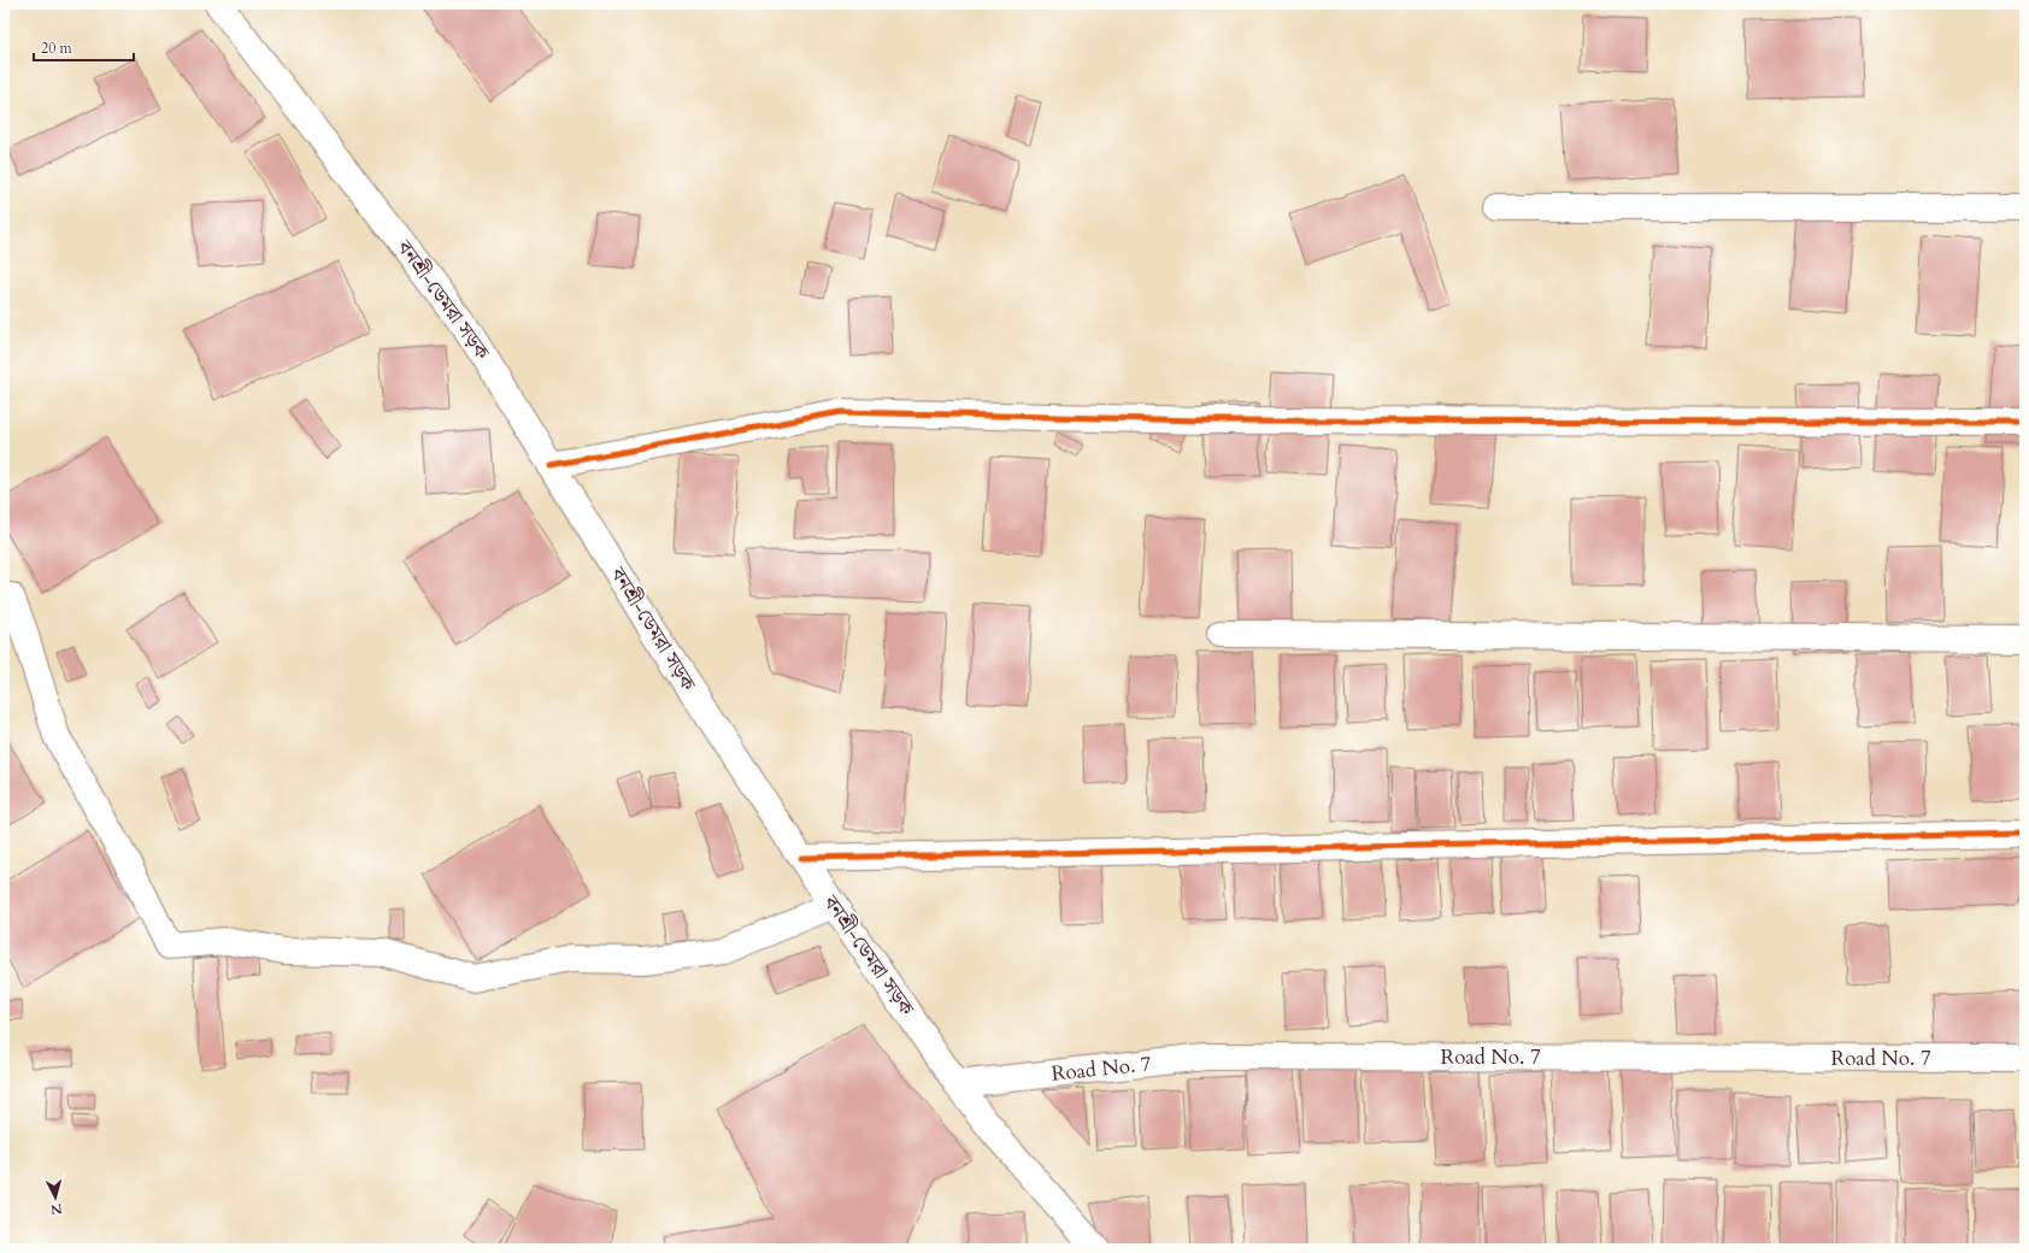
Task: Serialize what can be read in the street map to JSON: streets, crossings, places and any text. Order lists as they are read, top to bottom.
{
  "streets": {
    "street": ["বনশ্রী-ডেমরা সড়ক", "Road No. 7"]
  },
  "crossings": [
    ["বনশ্রী-ডেমরা সড়ক", "Road No. 7"]
  ],
  "scale_bar": "20 m",
  "north": "bottom"
}
